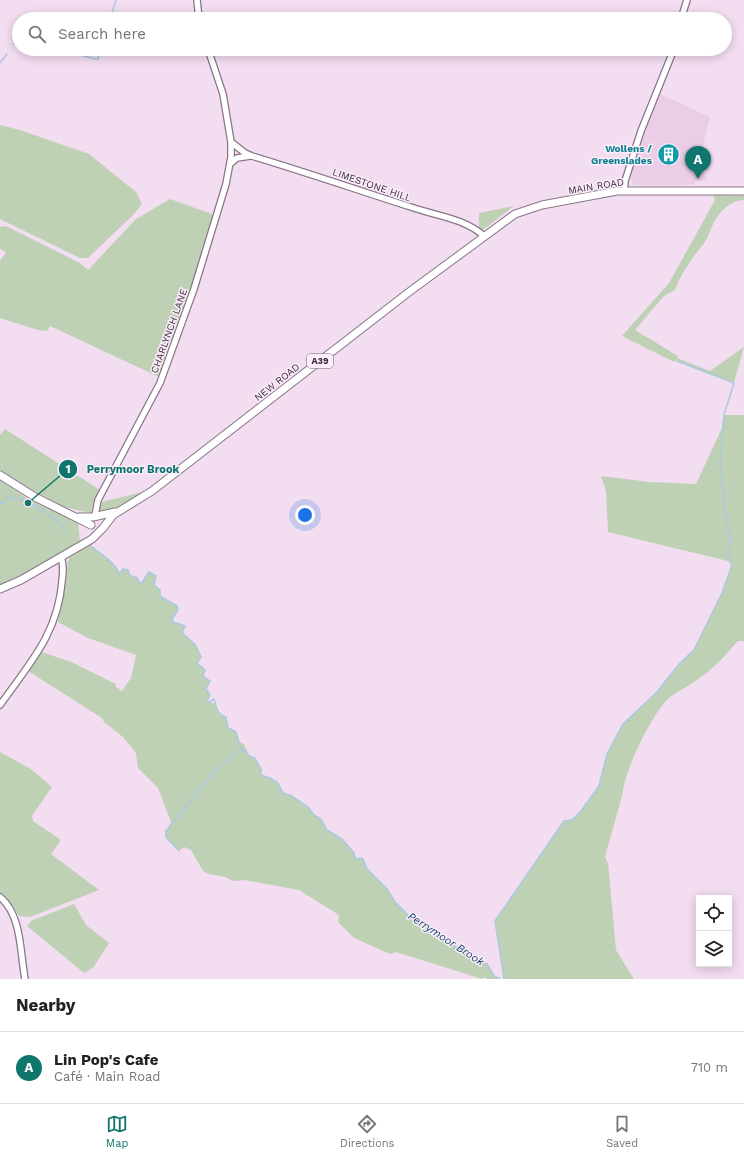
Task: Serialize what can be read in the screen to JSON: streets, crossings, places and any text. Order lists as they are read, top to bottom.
{
  "streets": {
    "main road": ["MAIN ROAD", "A39", "NEW ROAD"],
    "street": ["LIMESTONE HILL", "CHARLYNCH LANE"]
  },
  "crossings": [
    ["LIMESTONE HILL", "MAIN ROAD"],
    ["LIMESTONE HILL", "CHARLYNCH LANE"],
    ["LIMESTONE HILL", "NEW ROAD"],
    ["MAIN ROAD", "NEW ROAD"],
    ["CHARLYNCH LANE", "A39"],
    ["CHARLYNCH LANE", "NEW ROAD"],
    ["A39", "NEW ROAD"]
  ],
  "water": ["Perrymoor Brook"],
  "places": {
    "building": ["Wollens / Greenslades"],
    "other": ["Perrymoor Brook"]
  },
  "page": {
    "search": "Search here",
    "pins": "A",
    "heading": "Nearby",
    "list": [
      {
        "mark": "A",
        "name": "Lin Pop's Cafe",
        "note": "Café · Main Road",
        "value": "710 m"
      }
    ],
    "nav": ["Map", "Directions", "Saved"]
  }
}
